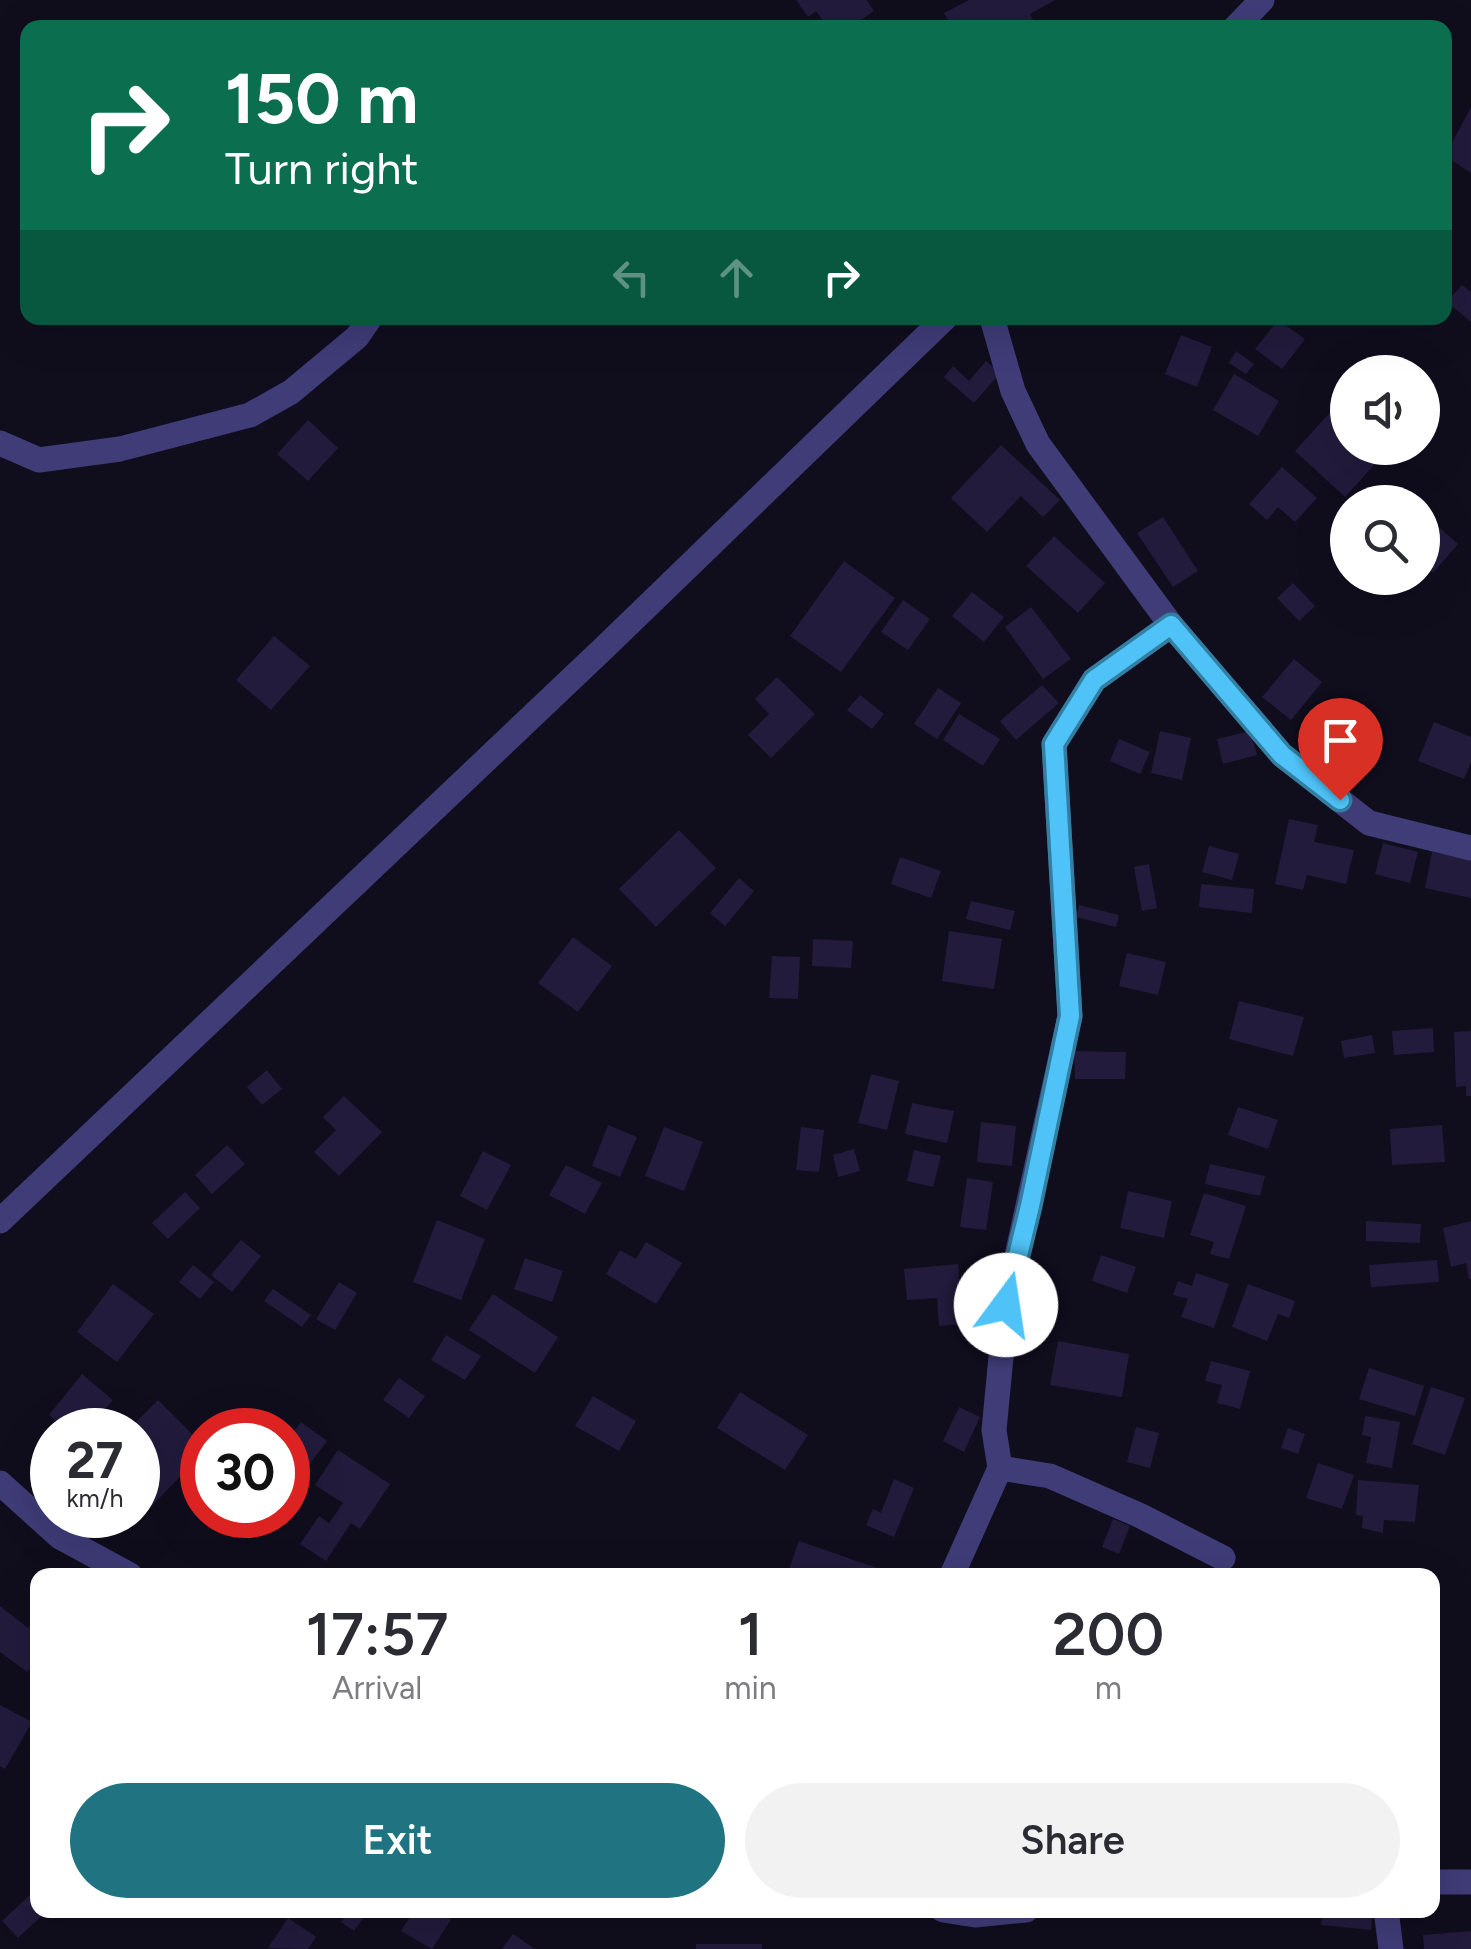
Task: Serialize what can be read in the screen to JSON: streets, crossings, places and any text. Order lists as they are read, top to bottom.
{
  "page": {
    "turn": ["150 m", "Turn right"],
    "speed": "27 km/h",
    "limit": "30",
    "eta": [
      "17:57",
      "Arrival",
      "1",
      "min",
      "200",
      "m"
    ],
    "buttons": ["Exit", "Share"]
  }
}
